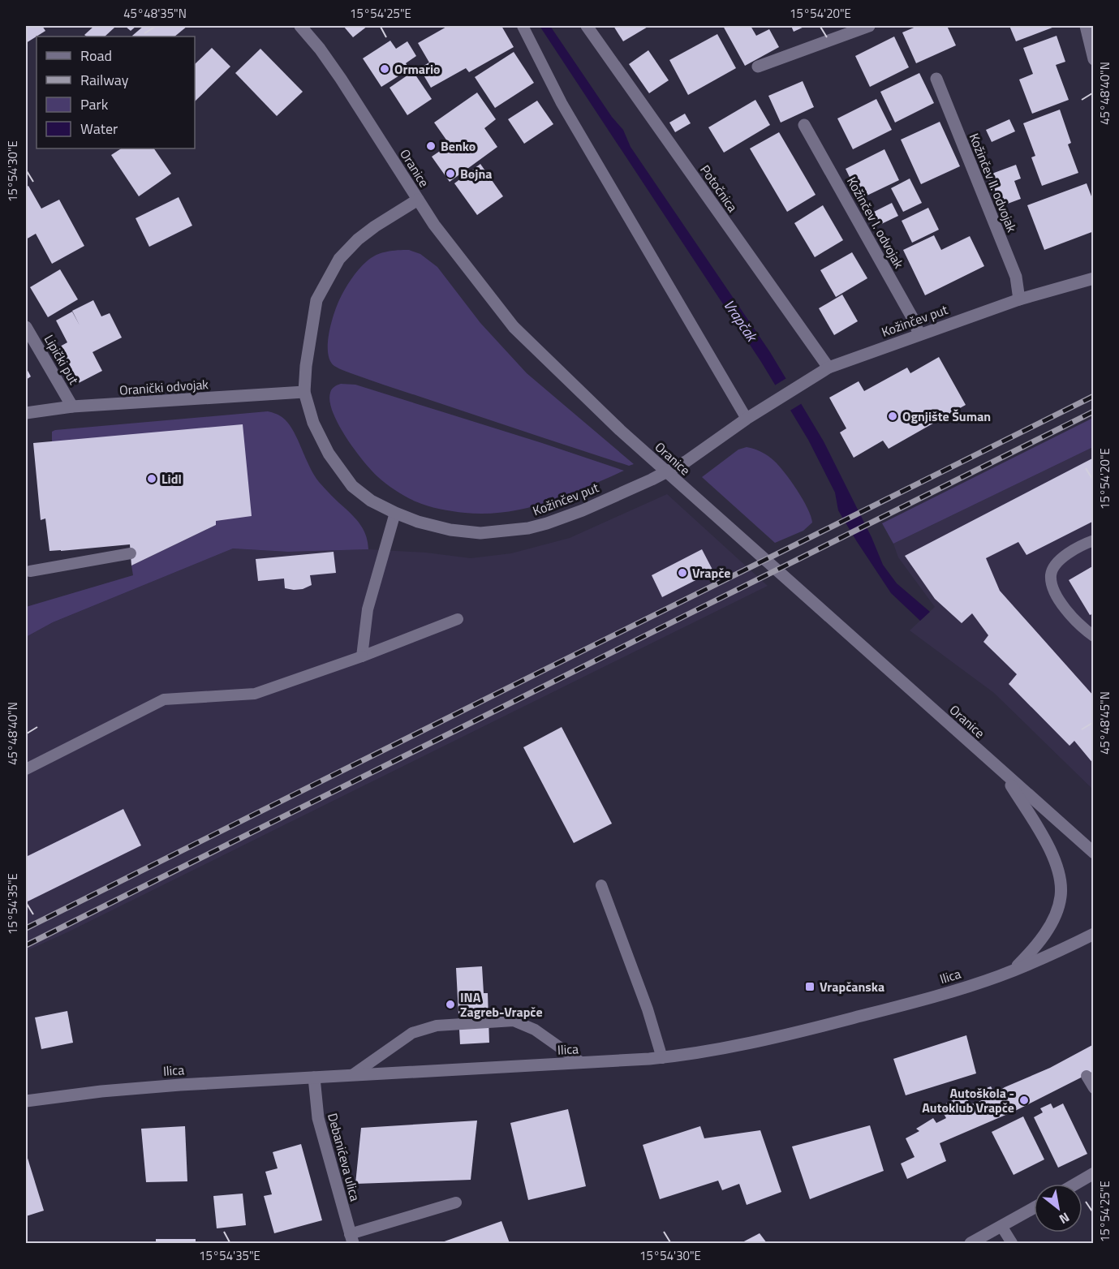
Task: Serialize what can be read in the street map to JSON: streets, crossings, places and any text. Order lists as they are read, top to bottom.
{
  "streets": {
    "street": [
      "Oranice",
      "Kožinčev II. odvojak",
      "Potočnica",
      "Kožinčev I. odvojak",
      "Kožinčev put",
      "Lipički put",
      "Oranički odvojak",
      "Ilica",
      "Debanićeva ulica"
    ]
  },
  "crossings": [
    ["Oranice", "Kožinčev put"],
    ["Kožinčev II. odvojak", "Kožinčev put"],
    ["Potočnica", "Kožinčev put"],
    ["Kožinčev I. odvojak", "Kožinčev put"],
    ["Kožinčev put", "Oranički odvojak"],
    ["Lipički put", "Oranički odvojak"],
    ["Ilica", "Debanićeva ulica"]
  ],
  "water": ["Vrapčak"],
  "places": {
    "other": [
      "Ormario",
      "Benko",
      "Bojna",
      "Ognjište Šuman",
      "Lidl",
      "Vrapče",
      "INA Zagreb-Vrapče",
      "Autoškola - Autoklub Vrapče"
    ],
    "transit": ["Vrapčanska"]
  },
  "legend": [
    "Road",
    "Railway",
    "Park",
    "Water"
  ],
  "north": "bottom right",
  "coordinates": [
    "45°48'35\"N",
    "15°54'25\"E",
    "15°54'20\"E",
    "45°48'40\"N",
    "15°54'30\"E",
    "45°48'45\"N",
    "15°54'35\"E"
  ]
}
